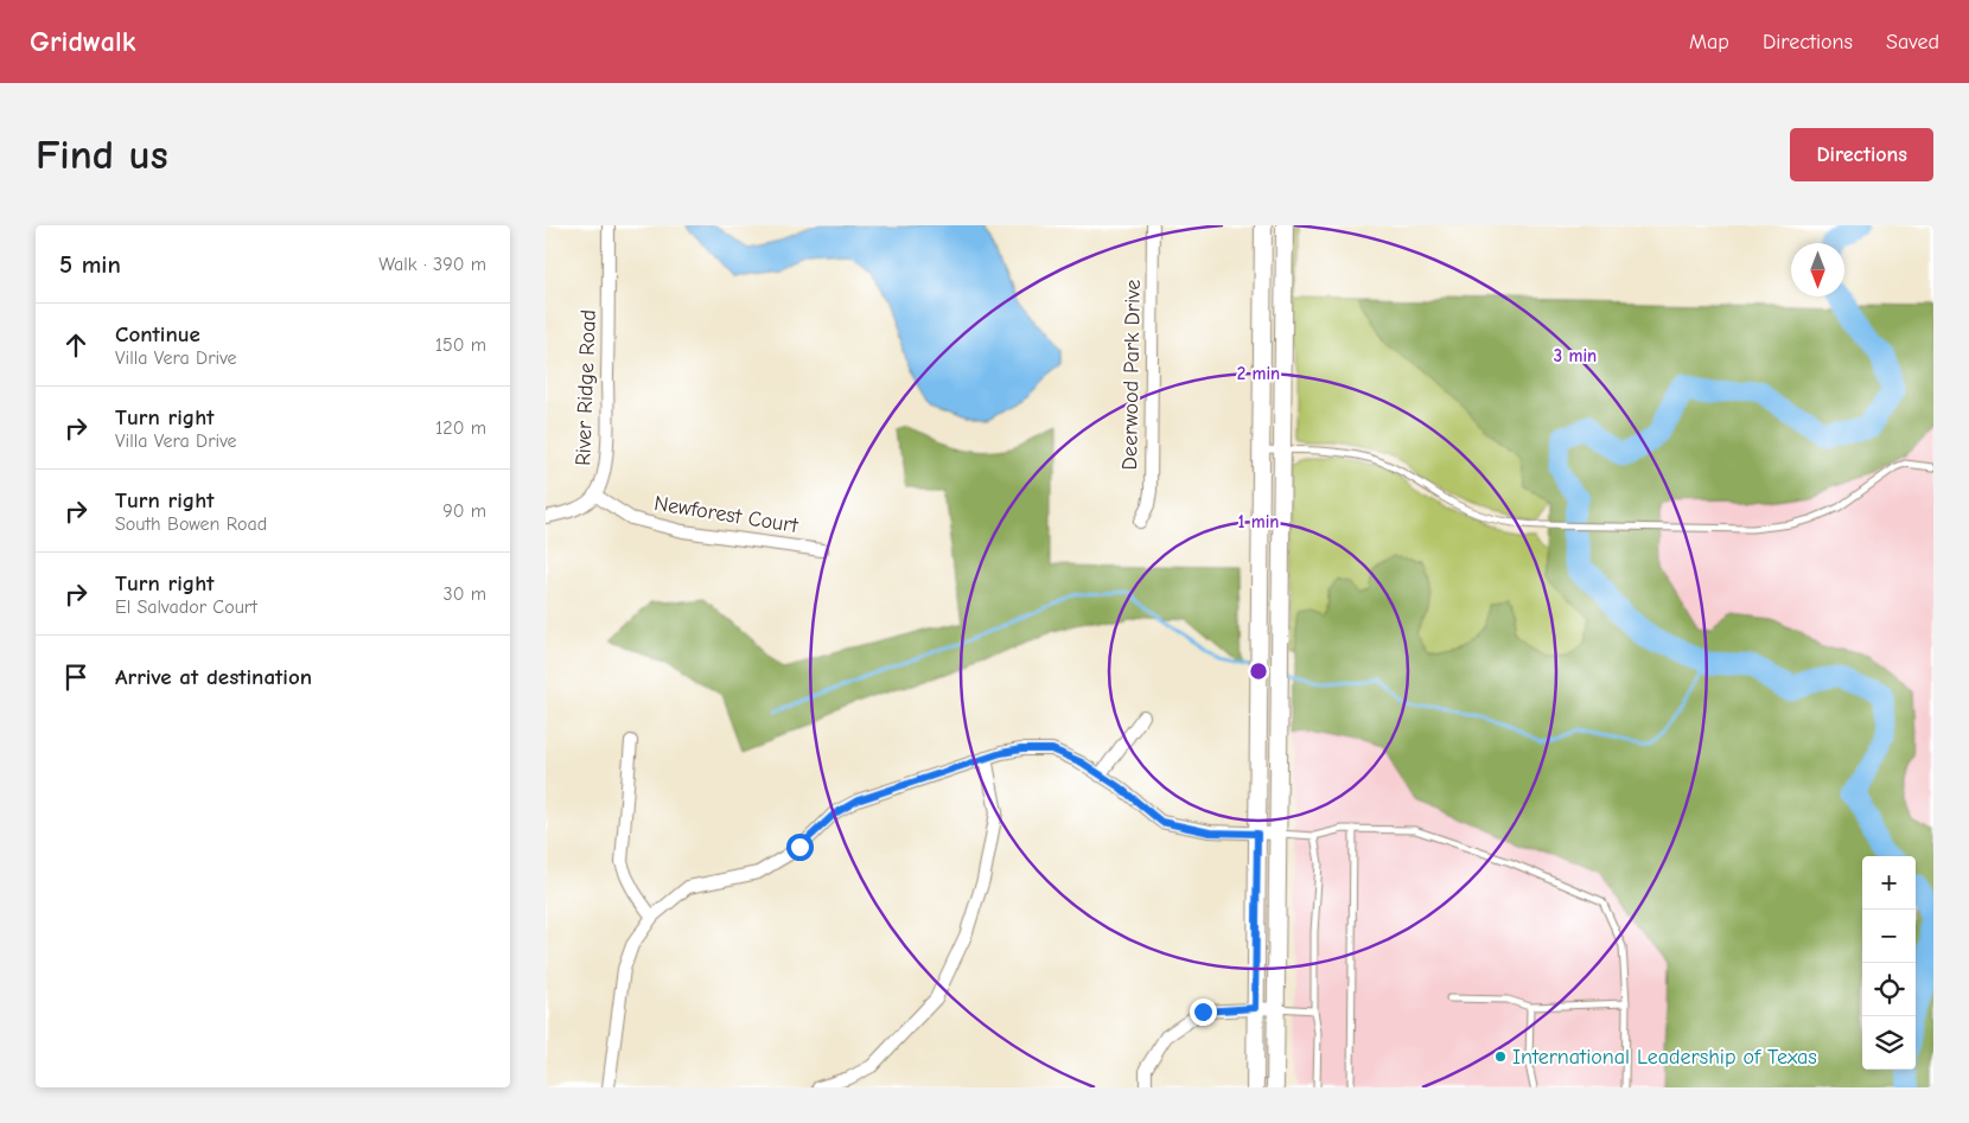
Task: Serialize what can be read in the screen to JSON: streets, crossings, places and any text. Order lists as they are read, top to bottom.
{
  "streets": {
    "street": ["Deerwood Park Drive", "River Ridge Road", "Newforest Court"]
  },
  "crossings": [
    ["River Ridge Road", "Newforest Court"]
  ],
  "places": ["International Leadership of Texas"],
  "north": "bottom",
  "page": {
    "header": "Gridwalk",
    "nav": ["Map", "Directions", "Saved"],
    "buttons": "Directions",
    "title": "Find us",
    "heading": ["5 min", "Walk · 390 m"],
    "list": [
      ["Continue", "Villa Vera Drive", "150 m"],
      ["Turn right", "Villa Vera Drive", "120 m"],
      ["Turn right", "South Bowen Road", "90 m"],
      ["Turn right", "El Salvador Court", "30 m"],
      "Arrive at destination"
    ],
    "map_buttons": ["+", "−"]
  },
  "rings": ["3 min", "2 min", "1 min"]
}
